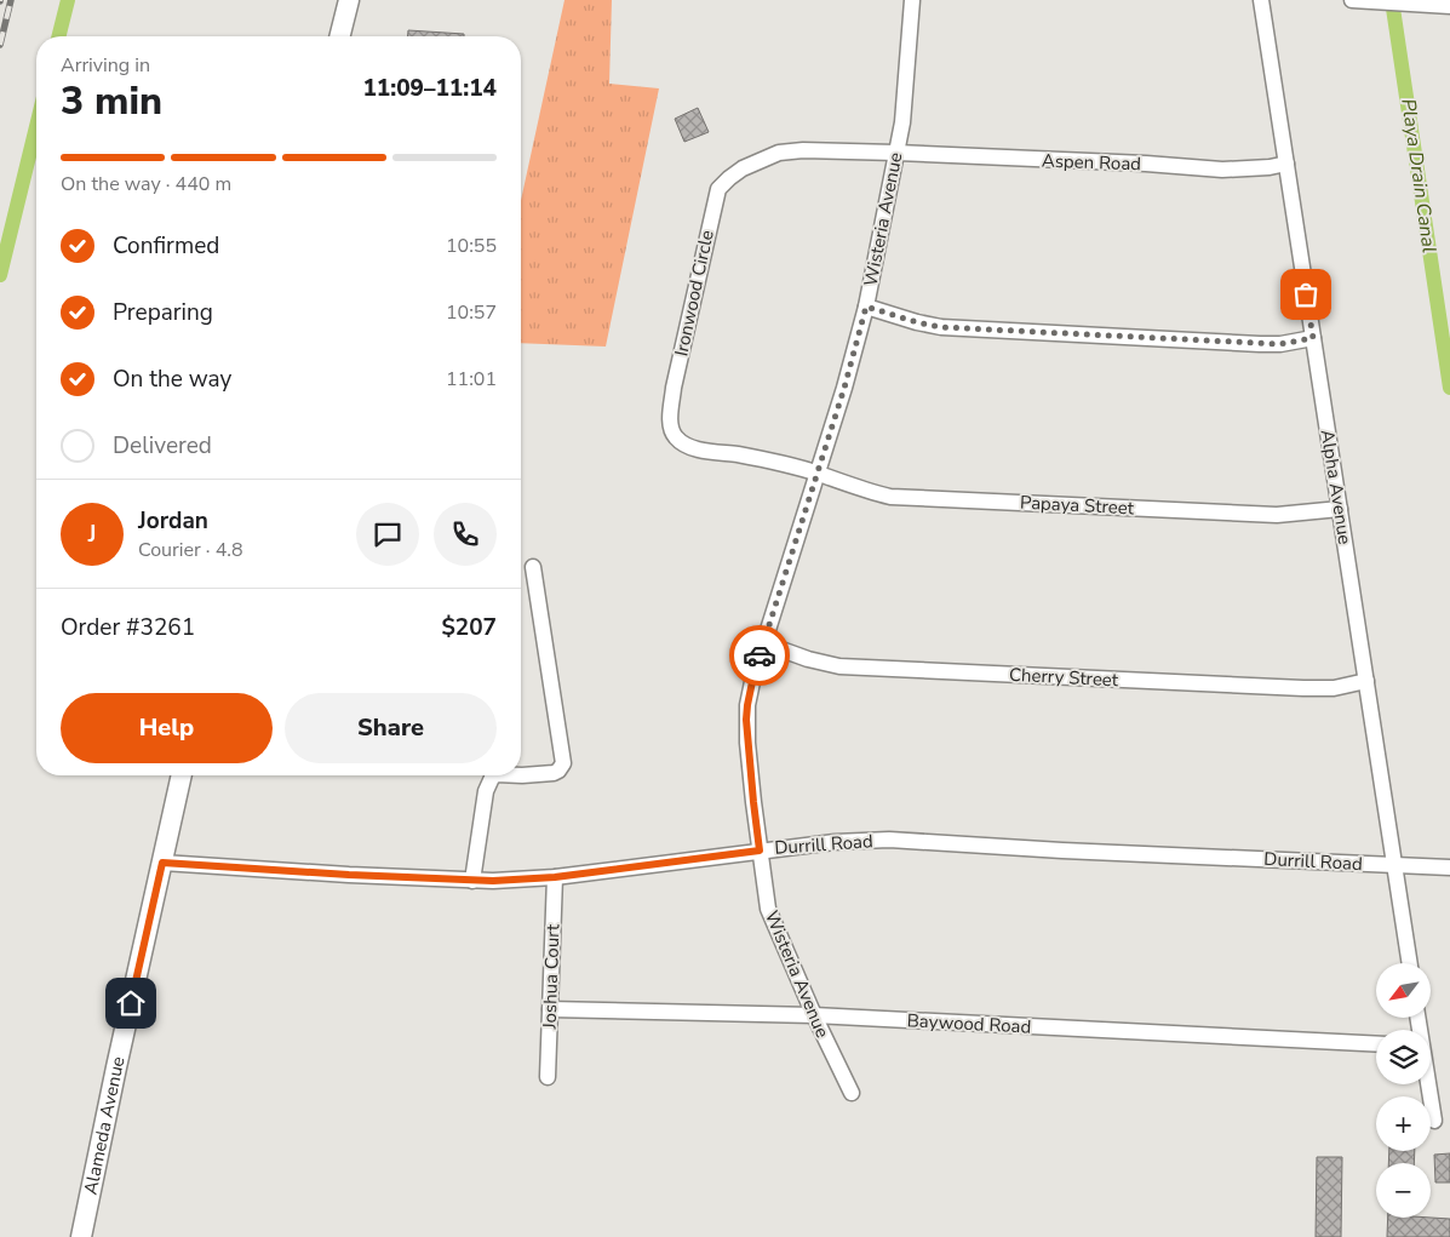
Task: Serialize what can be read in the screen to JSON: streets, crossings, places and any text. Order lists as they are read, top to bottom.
{
  "streets": {
    "main road": ["Alameda Avenue"],
    "street": [
      "Aspen Road",
      "Wisteria Avenue",
      "Ironwood Circle",
      "Alpha Avenue",
      "Papaya Street",
      "Cherry Street",
      "Durrill Road",
      "Joshua Court",
      "Baywood Road"
    ]
  },
  "crossings": [
    ["Aspen Road", "Wisteria Avenue"],
    ["Aspen Road", "Ironwood Circle"],
    ["Aspen Road", "Alpha Avenue"],
    ["Wisteria Avenue", "Ironwood Circle"],
    ["Wisteria Avenue", "Papaya Street"],
    ["Wisteria Avenue", "Cherry Street"],
    ["Wisteria Avenue", "Durrill Road"],
    ["Wisteria Avenue", "Baywood Road"],
    ["Ironwood Circle", "Papaya Street"],
    ["Alpha Avenue", "Papaya Street"],
    ["Alpha Avenue", "Cherry Street"],
    ["Alpha Avenue", "Durrill Road"],
    ["Durrill Road", "Joshua Court"],
    ["Durrill Road", "Alameda Avenue"],
    ["Joshua Court", "Baywood Road"]
  ],
  "water": ["Playa Drain Canal"],
  "north": "bottom left",
  "page": {
    "heading": ["3 min", "Arriving in", "11:09–11:14"],
    "panel": [
      "Jordan",
      "Courier · 4.8",
      "Order #3261",
      "$207"
    ],
    "bar": "On the way · 440 m",
    "list": [
      ["Confirmed", "10:55"],
      ["Preparing", "10:57"],
      ["On the way", "11:01"],
      "Delivered"
    ],
    "round": "J",
    "buttons": ["Help", "Share"],
    "map_buttons": ["+", "−"]
  }
}
